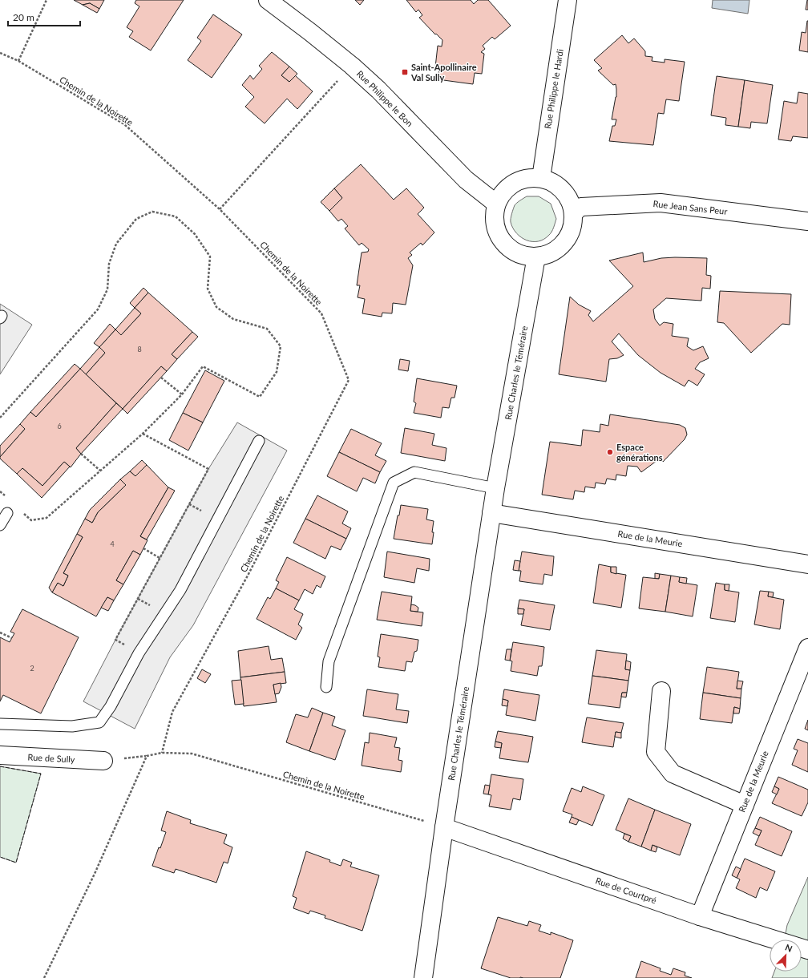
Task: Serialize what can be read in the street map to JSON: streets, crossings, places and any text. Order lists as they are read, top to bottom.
{
  "streets": {
    "street": [
      "Rue Philippe le Hardi",
      "Rue Philippe le Bon",
      "Rue Jean Sans Peur",
      "Rue Charles le Téméraire",
      "Rue de la Meurie",
      "Rue de Sully",
      "Rue de Courtpré"
    ],
    "path": ["Chemin de la Noirette"]
  },
  "crossings": [
    ["Rue Philippe le Hardi", "Rue Philippe le Bon"],
    ["Rue Philippe le Hardi", "Rue Jean Sans Peur"],
    ["Rue Philippe le Hardi", "Rue Charles le Téméraire"],
    ["Rue Philippe le Bon", "Rue Jean Sans Peur"],
    ["Rue Philippe le Bon", "Rue Charles le Téméraire"],
    ["Chemin de la Noirette", "Rue Charles le Téméraire"],
    ["Chemin de la Noirette", "Rue de Courtpré"],
    ["Rue Jean Sans Peur", "Rue Charles le Téméraire"],
    ["Rue Charles le Téméraire", "Rue de la Meurie"],
    ["Rue Charles le Téméraire", "Rue de Courtpré"],
    ["Rue de la Meurie", "Rue de Courtpré"]
  ],
  "places": {
    "transit": ["Saint-Apollinaire Val Sully"],
    "other": ["Espace générations"]
  },
  "house_numbers": [
    "8",
    "6",
    "4",
    "2"
  ],
  "scale_bar": "20 m",
  "north": "top right"
}
